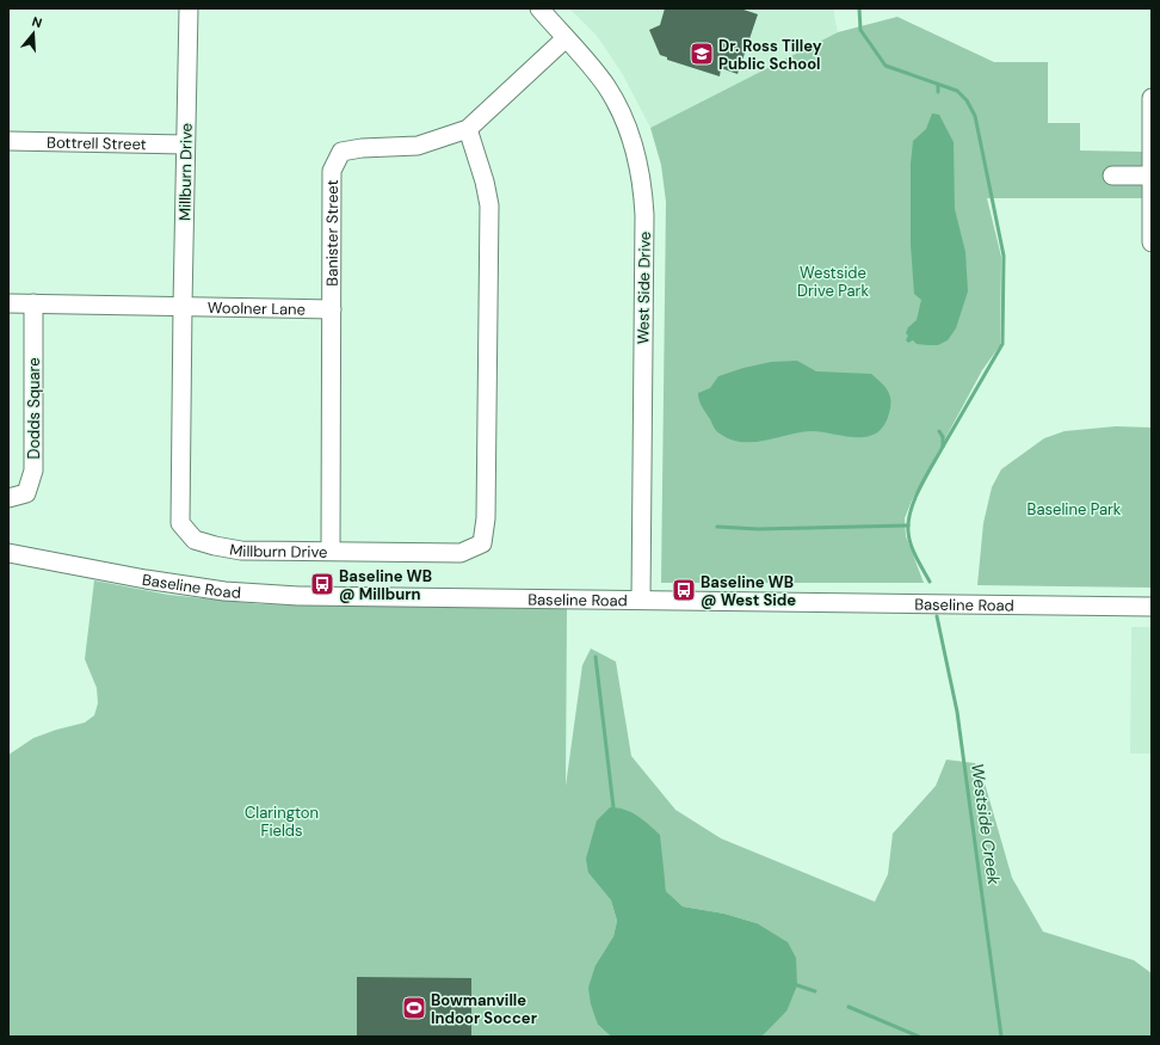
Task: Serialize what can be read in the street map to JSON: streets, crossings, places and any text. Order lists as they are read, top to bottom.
{
  "streets": {
    "street": [
      "Bottrell Street",
      "Millburn Drive",
      "Banister Street",
      "West Side Drive",
      "Woolner Lane",
      "Dodds Square",
      "Baseline Road"
    ]
  },
  "crossings": [
    ["Bottrell Street", "Millburn Drive"],
    ["Millburn Drive", "Banister Street"],
    ["Millburn Drive", "Woolner Lane"],
    ["Banister Street", "West Side Drive"],
    ["Banister Street", "Woolner Lane"],
    ["West Side Drive", "Baseline Road"]
  ],
  "water": ["Westside Creek"],
  "parks": ["Westside Drive Park", "Baseline Park", "Clarington Fields"],
  "places": {
    "school or university": ["Dr. Ross Tilley Public School"],
    "bus stop": ["Baseline WB @ Millburn", "Baseline WB @ West Side"],
    "sports": ["Bowmanville Indoor Soccer"]
  },
  "north": "top"
}
